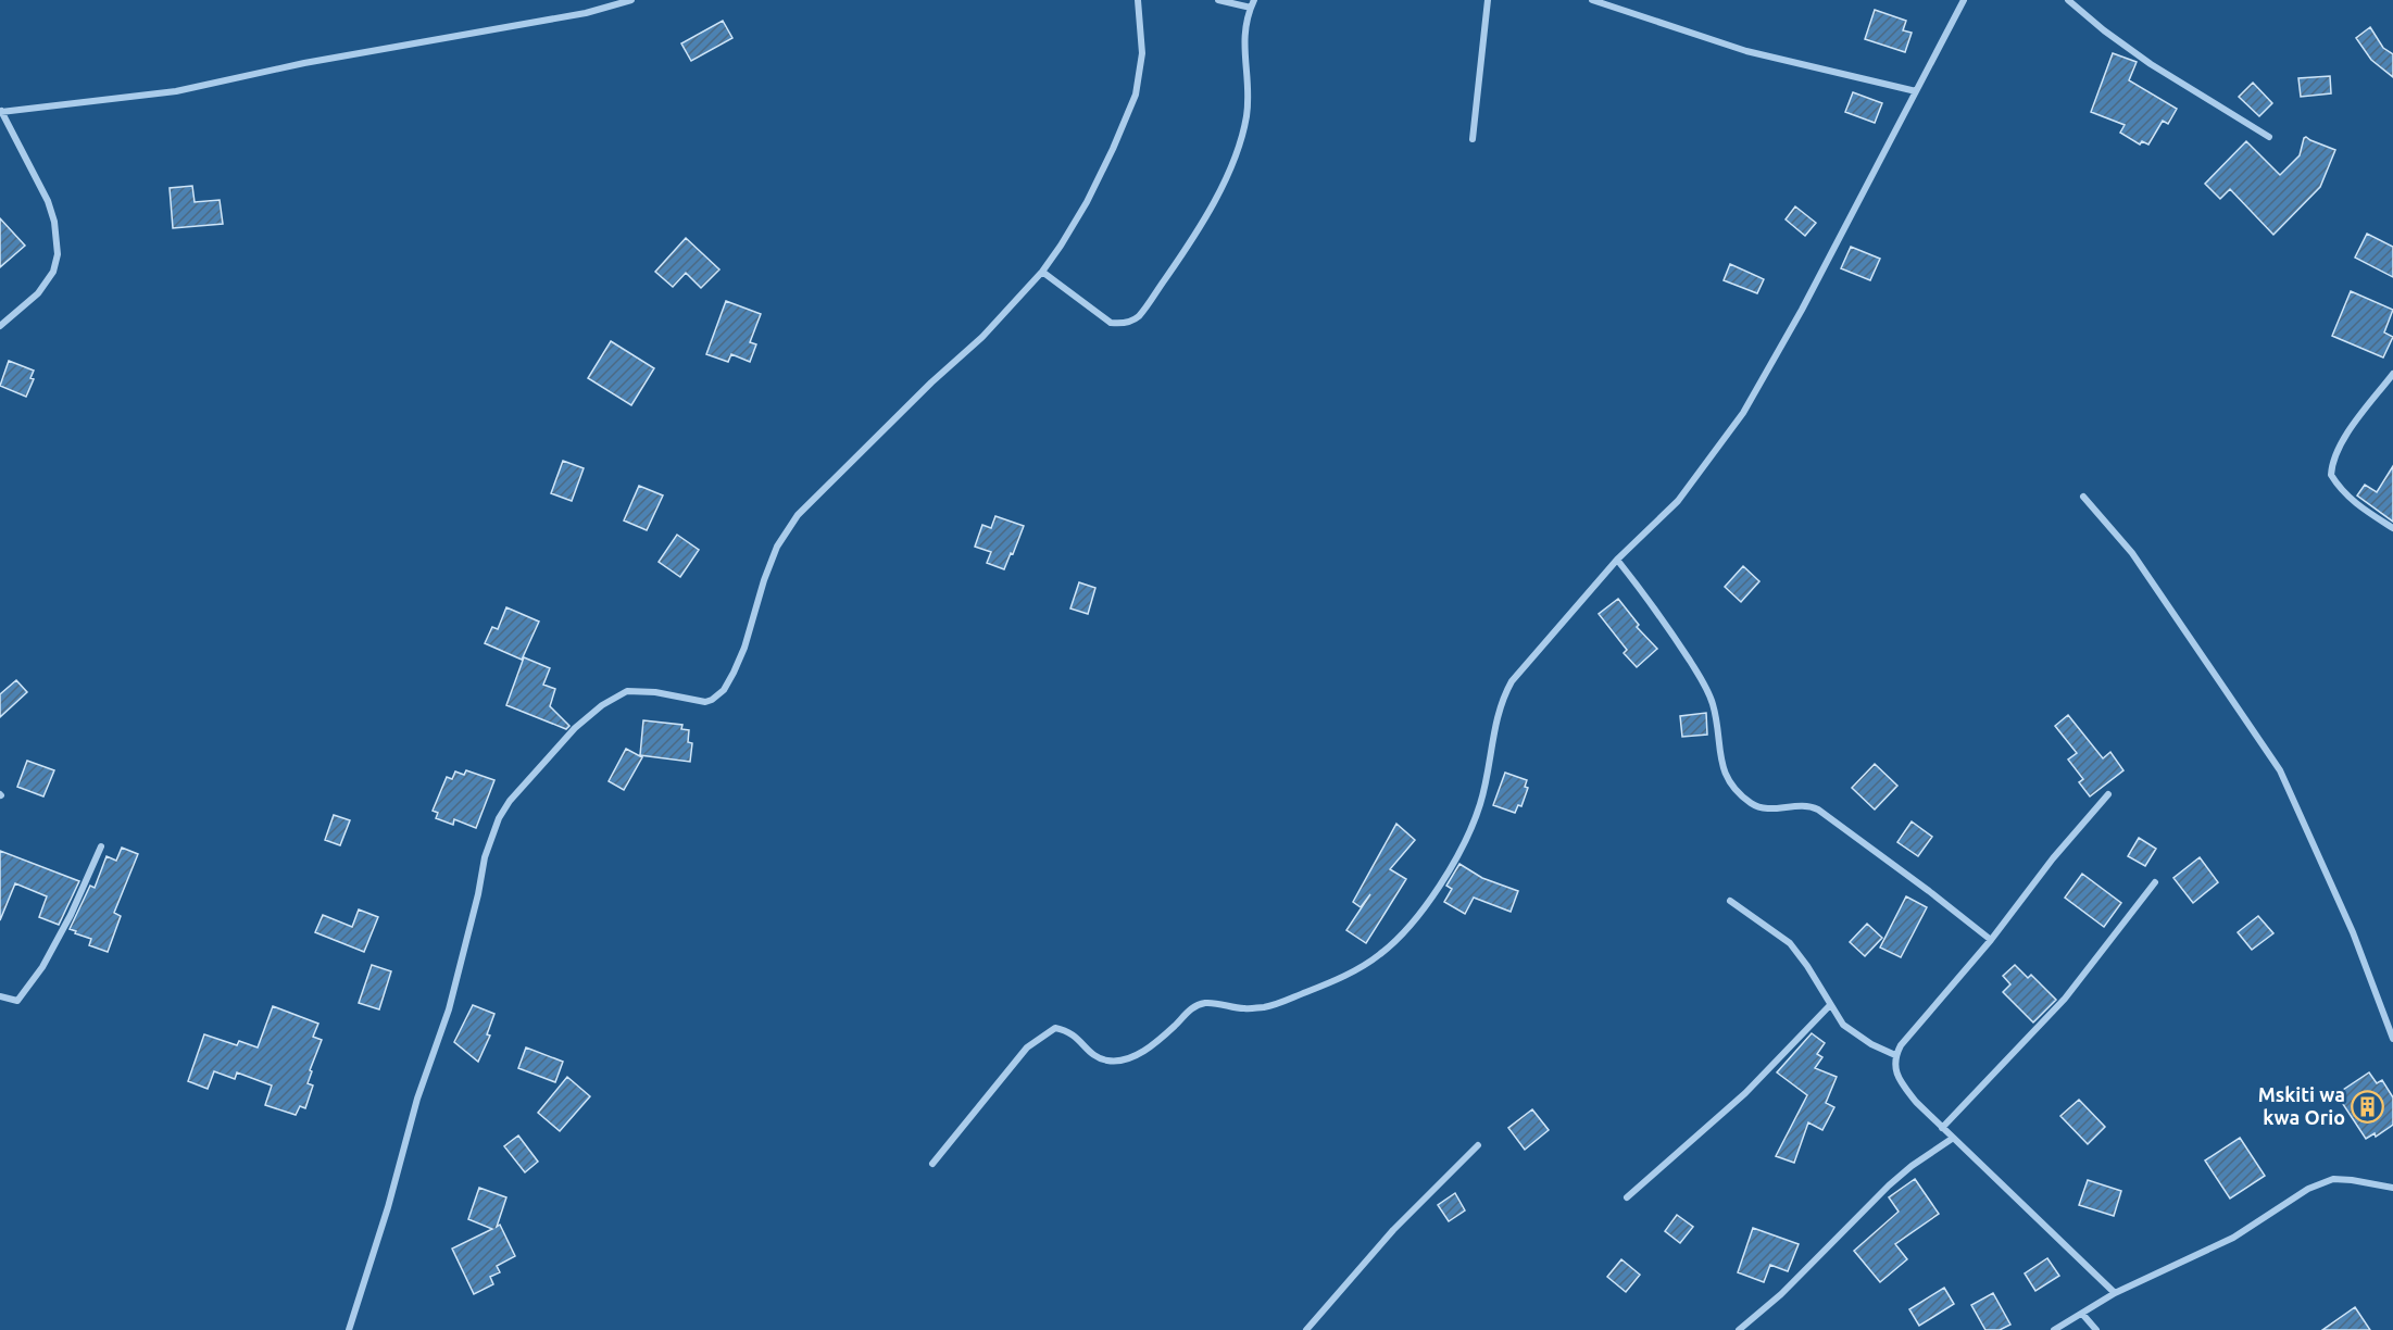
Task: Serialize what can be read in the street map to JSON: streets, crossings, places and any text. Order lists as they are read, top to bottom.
{
  "places": {
    "building": ["Mskiti wa kwa Orio"]
  }
}
